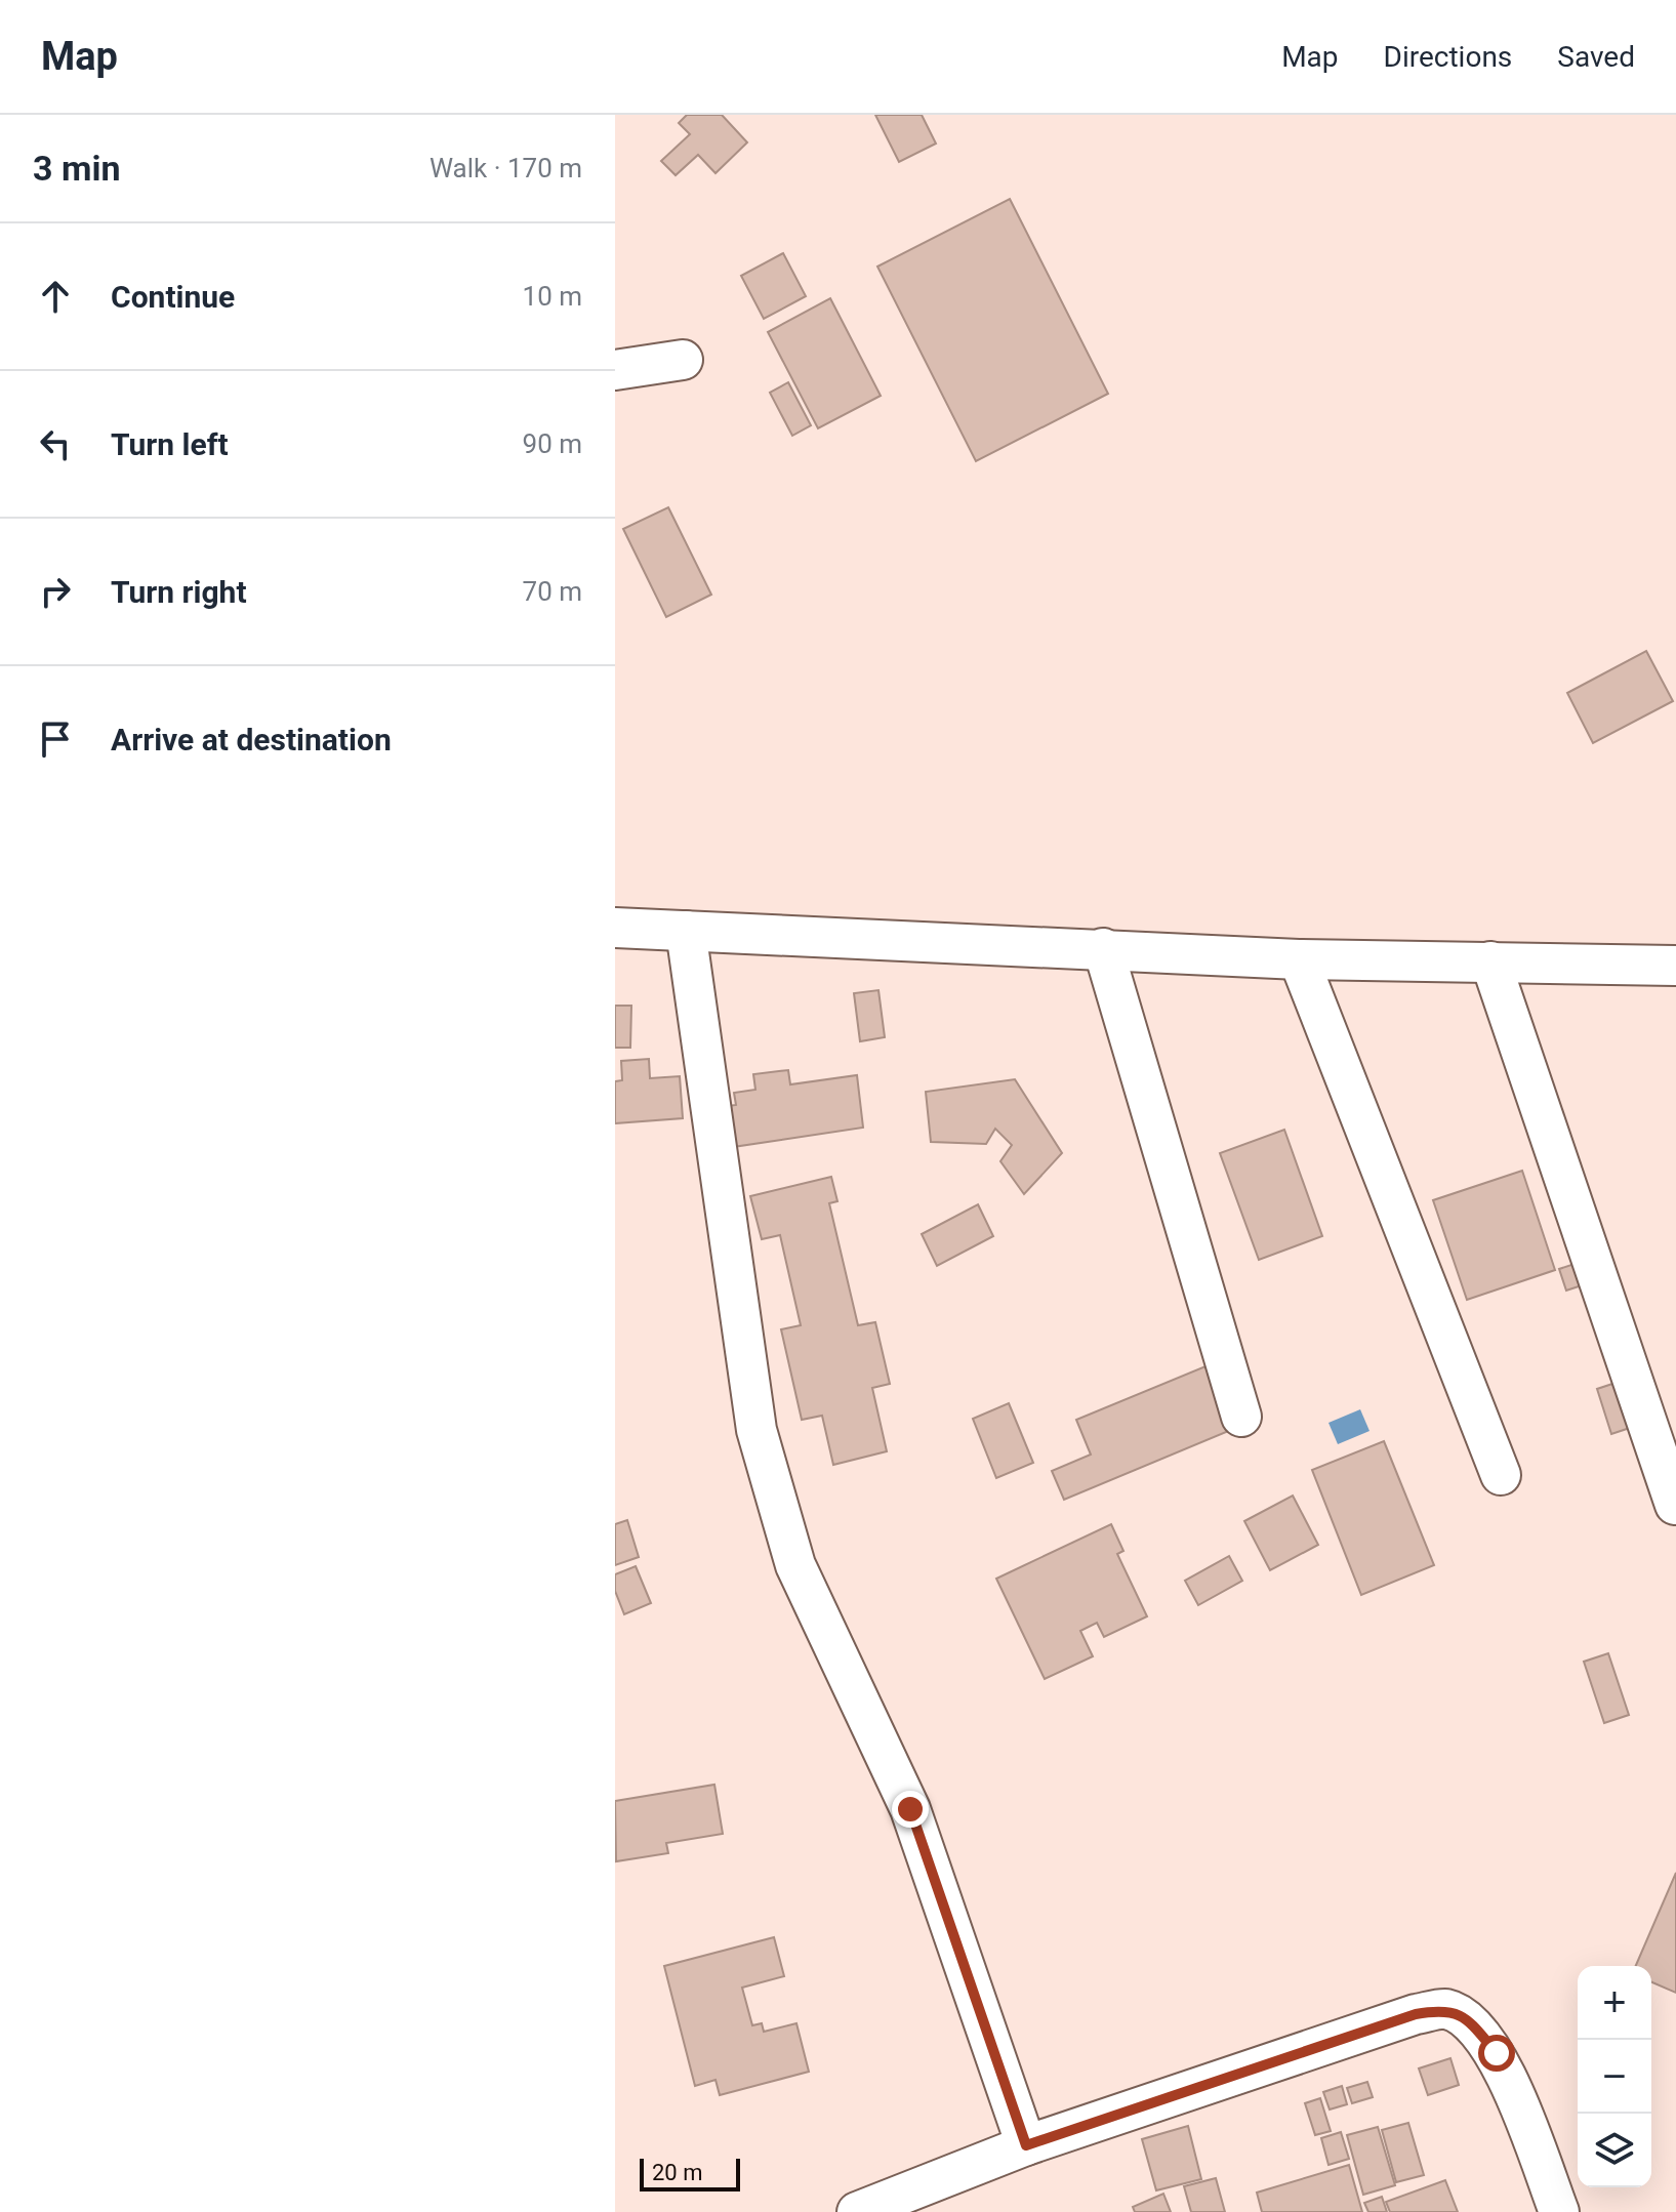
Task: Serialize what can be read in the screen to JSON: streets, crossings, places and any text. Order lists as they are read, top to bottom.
{
  "scale_bar": "20 m",
  "page": {
    "header": "Map",
    "nav": ["Map", "Directions", "Saved"],
    "heading": ["3 min", "Walk · 170 m"],
    "list": [
      ["Continue", "10 m"],
      ["Turn left", "90 m"],
      ["Turn right", "70 m"],
      "Arrive at destination"
    ],
    "map_buttons": ["+", "−"],
    "scale": "20 m"
  }
}
